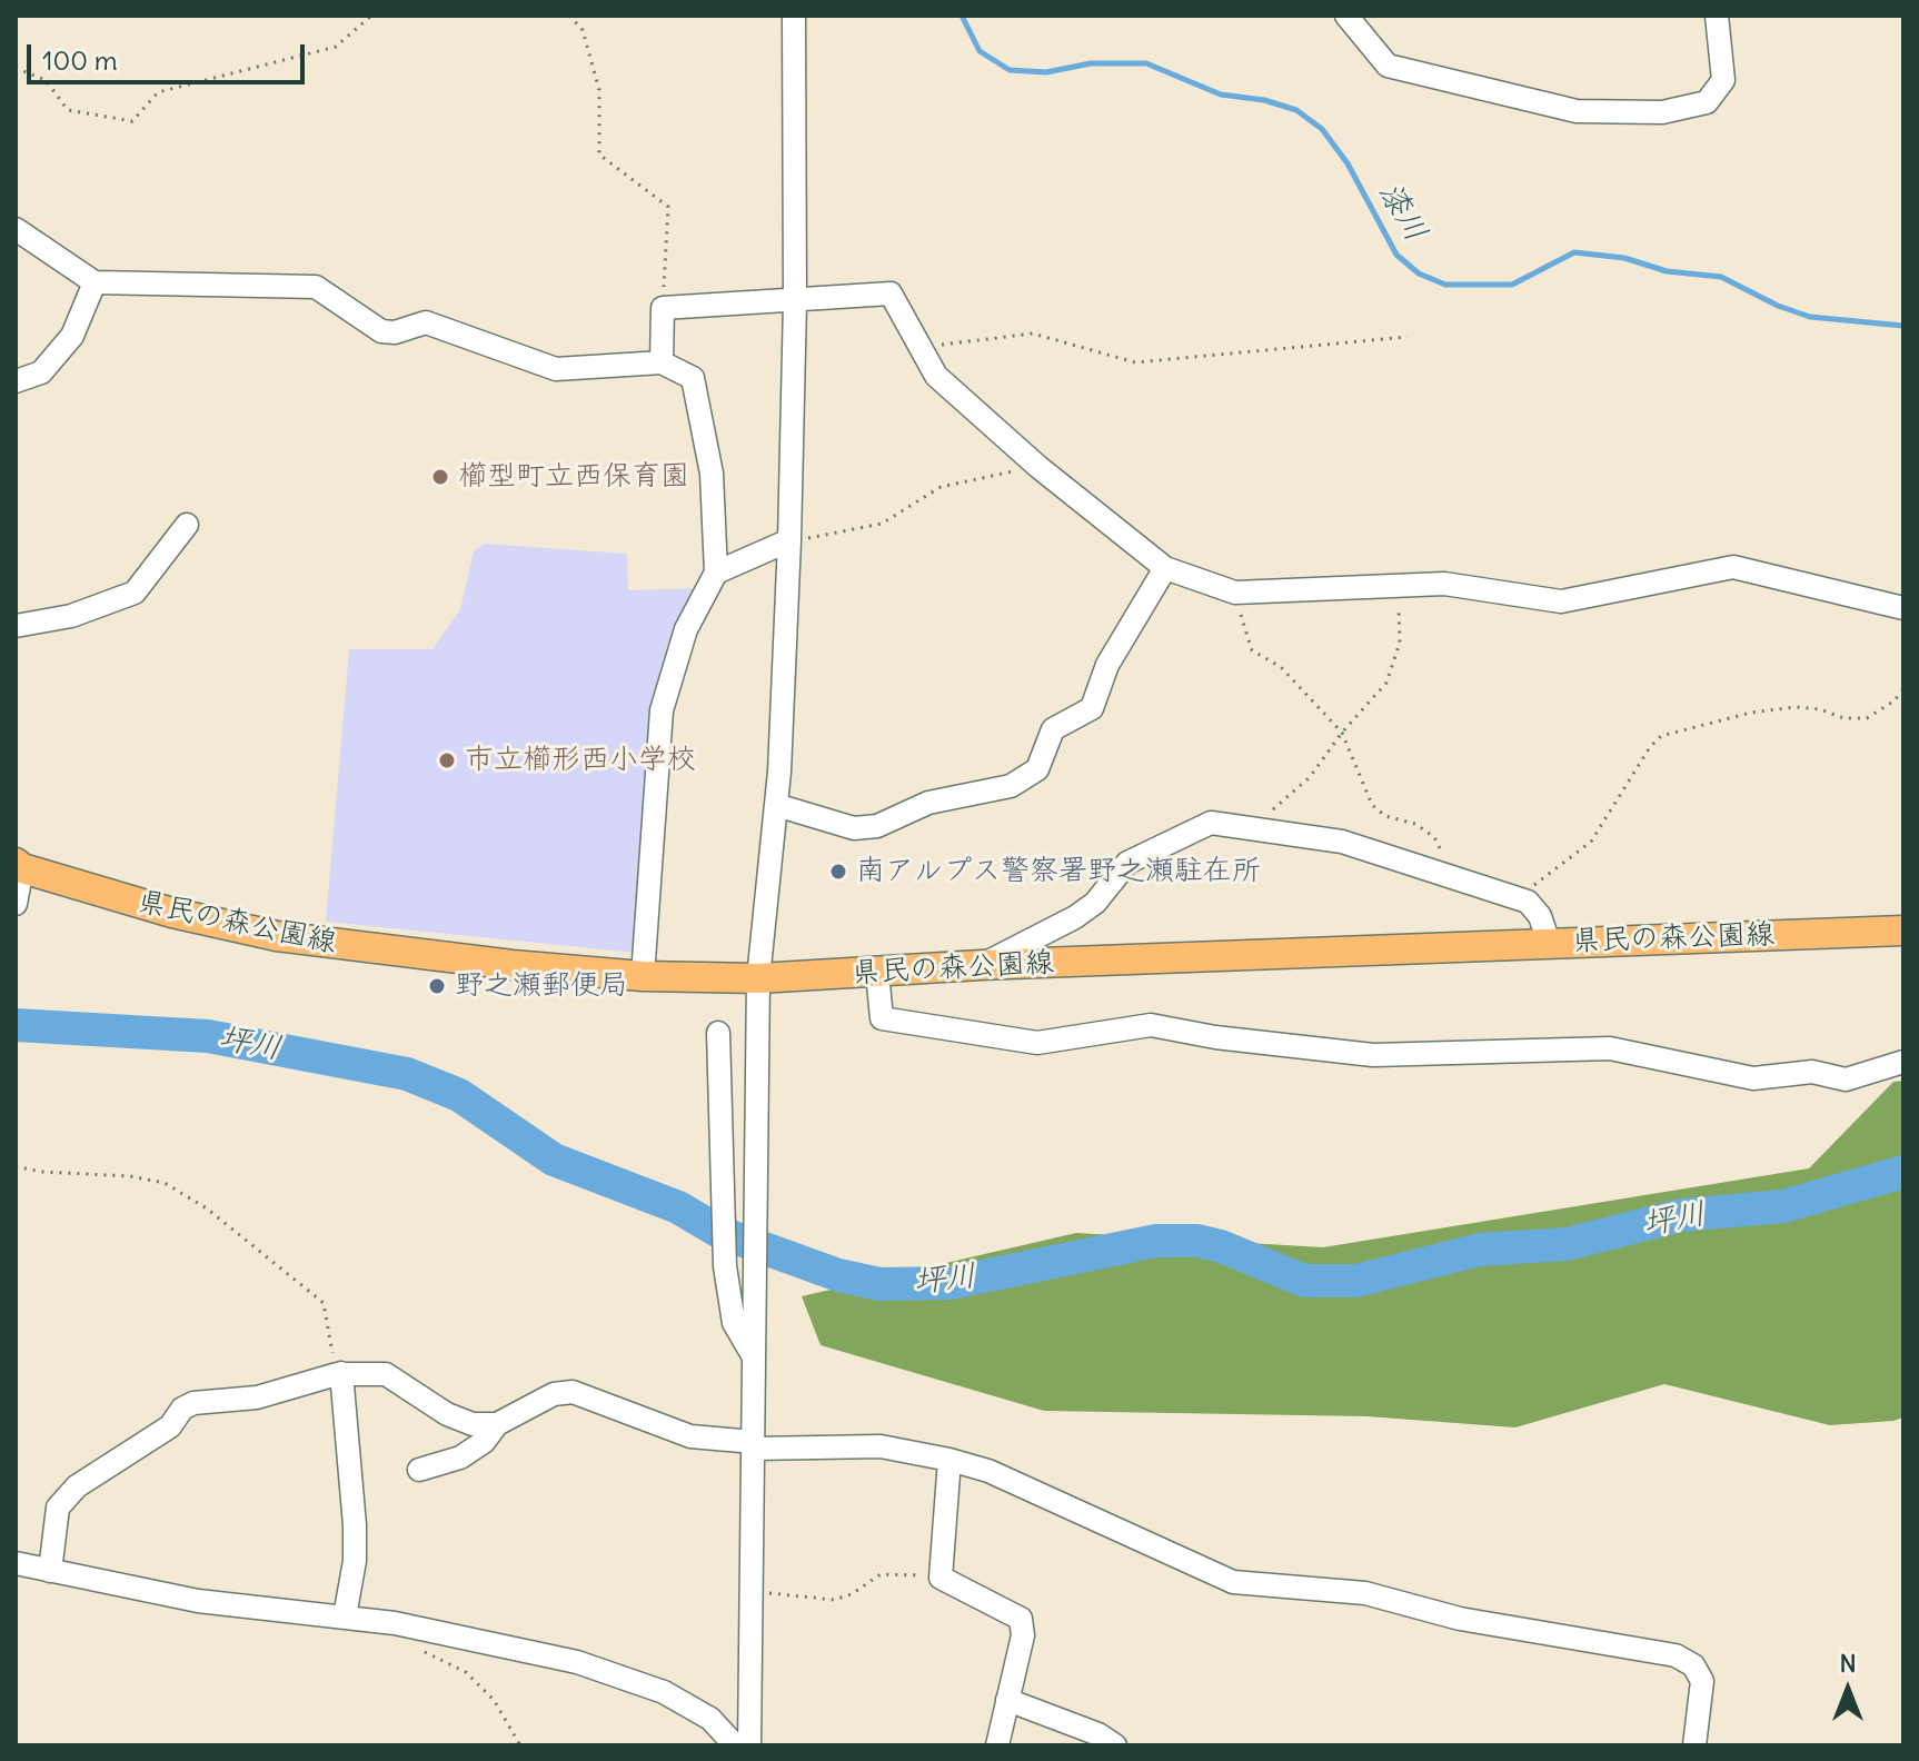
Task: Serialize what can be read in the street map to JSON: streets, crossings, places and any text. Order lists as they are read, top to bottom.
{
  "streets": {
    "main road": ["県民の森公園線"]
  },
  "water": ["漆川", "坪川"],
  "places": [
    "櫛型町立西保育園",
    "市立櫛形西小学校",
    "南アルプス警察署野之瀬駐在所",
    "野之瀬郵便局"
  ],
  "scale_bar": "100 m",
  "north": "top"
}
